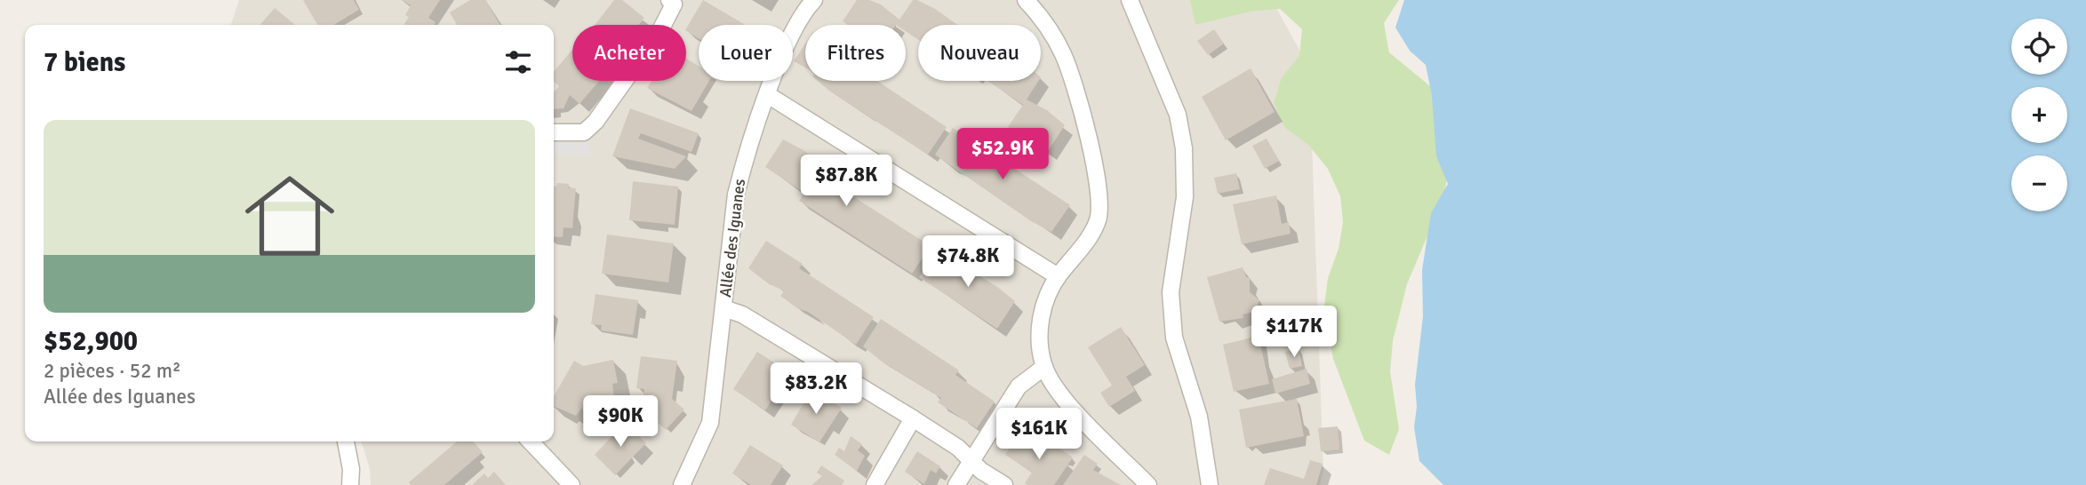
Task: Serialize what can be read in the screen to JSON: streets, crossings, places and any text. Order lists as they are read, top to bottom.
{
  "streets": {
    "street": ["Allée des Iguanes"]
  },
  "page": {
    "map_buttons": ["+", "−"],
    "chip": [
      "Acheter",
      "Louer",
      "Filtres",
      "Nouveau"
    ],
    "heading": "7 biens",
    "list": [
      {
        "name": "$52,900",
        "note": "2 pièces · 52 m² · Allée des Iguanes"
      }
    ],
    "price": [
      "$52.9K",
      "$87.8K",
      "$74.8K",
      "$117K",
      "$83.2K",
      "$90K",
      "$161K"
    ]
  }
}
